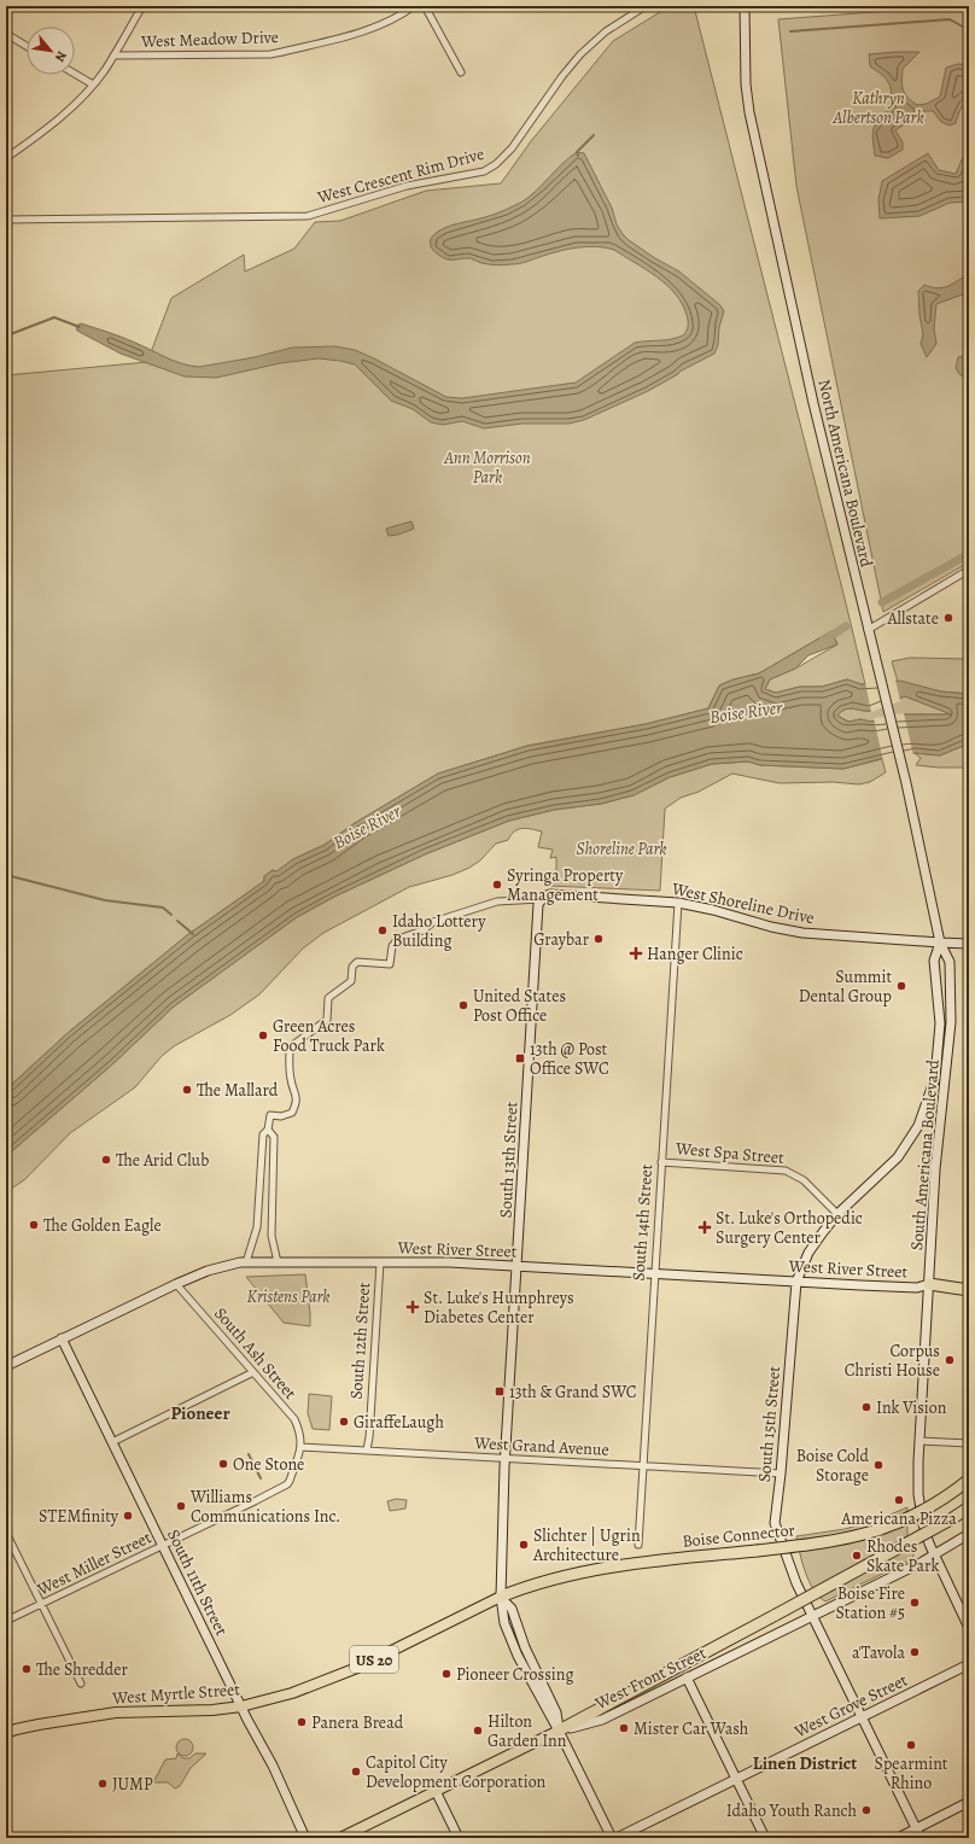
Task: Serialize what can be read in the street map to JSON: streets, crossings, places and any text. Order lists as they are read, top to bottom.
{
  "streets": {
    "highway": ["Boise Connector", "US 20"],
    "main road": ["West Front Street", "West Myrtle Street"],
    "street": [
      "West Meadow Drive",
      "West Crescent Rim Drive",
      "North Americana Boulevard",
      "West Shoreline Drive",
      "West Spa Street",
      "South Americana Boulevard",
      "South 13th Street",
      "South 14th Street",
      "West River Street",
      "South 12th Street",
      "South Ash Street",
      "South 15th Street",
      "West Grand Avenue",
      "West Miller Street",
      "South 11th Street",
      "West Grove Street"
    ]
  },
  "crossings": [
    ["North Americana Boulevard", "West Shoreline Drive"],
    ["North Americana Boulevard", "South Americana Boulevard"],
    ["West Shoreline Drive", "South Americana Boulevard"],
    ["West Shoreline Drive", "South 13th Street"],
    ["West Shoreline Drive", "South 14th Street"],
    ["West Spa Street", "South 14th Street"],
    ["West Spa Street", "South 15th Street"],
    ["South Americana Boulevard", "West River Street"],
    ["South Americana Boulevard", "South 15th Street"],
    ["South Americana Boulevard", "West Front Street"],
    ["South 13th Street", "West River Street"],
    ["South 13th Street", "West Grand Avenue"],
    ["South 13th Street", "Boise Connector"],
    ["South 13th Street", "West Front Street"],
    ["South 13th Street", "West Myrtle Street"],
    ["South 14th Street", "West River Street"],
    ["South 14th Street", "West Grand Avenue"],
    ["West River Street", "South 12th Street"],
    ["West River Street", "South Ash Street"],
    ["West River Street", "South 15th Street"],
    ["West River Street", "South 11th Street"],
    ["South 12th Street", "West Grand Avenue"],
    ["South Ash Street", "West Grand Avenue"],
    ["South Ash Street", "West Miller Street"],
    ["South 15th Street", "West Grand Avenue"],
    ["South 15th Street", "West Front Street"],
    ["South 15th Street", "West Grove Street"],
    ["West Grand Avenue", "West Miller Street"],
    ["Boise Connector", "West Myrtle Street"],
    ["West Miller Street", "South 11th Street"],
    ["South 11th Street", "West Myrtle Street"]
  ],
  "districts": ["Pioneer", "Linen District"],
  "water": ["Boise River"],
  "parks": [
    "Kathryn Albertson Park",
    "Ann Morrison Park",
    "Shoreline Park",
    "Kristens Park"
  ],
  "places": {
    "other": [
      "Allstate",
      "Syringa Property Management",
      "Idaho Lottery Building",
      "Graybar",
      "Summit Dental Group",
      "United States Post Office",
      "Green Acres Food Truck Park",
      "The Mallard",
      "The Arid Club",
      "The Golden Eagle",
      "Corpus Christi House",
      "Ink Vision",
      "GiraffeLaugh",
      "One Stone",
      "Boise Cold Storage",
      "Americana Pizza",
      "Williams Communications Inc.",
      "STEMfinity",
      "Slichter | Ugrin Architecture",
      "Rhodes Skate Park",
      "Boise Fire Station #5",
      "a'Tavola",
      "The Shredder",
      "Pioneer Crossing",
      "Panera Bread",
      "Mister Car Wash",
      "Hilton Garden Inn",
      "Spearmint Rhino",
      "Capitol City Development Corporation",
      "JUMP",
      "Idaho Youth Ranch"
    ],
    "health": ["Hanger Clinic", "St. Luke's Orthopedic Surgery Center", "St. Luke's Humphreys Diabetes Center"],
    "transit": ["13th @ Post Office SWC", "13th & Grand SWC"]
  },
  "north": "bottom right"
}
